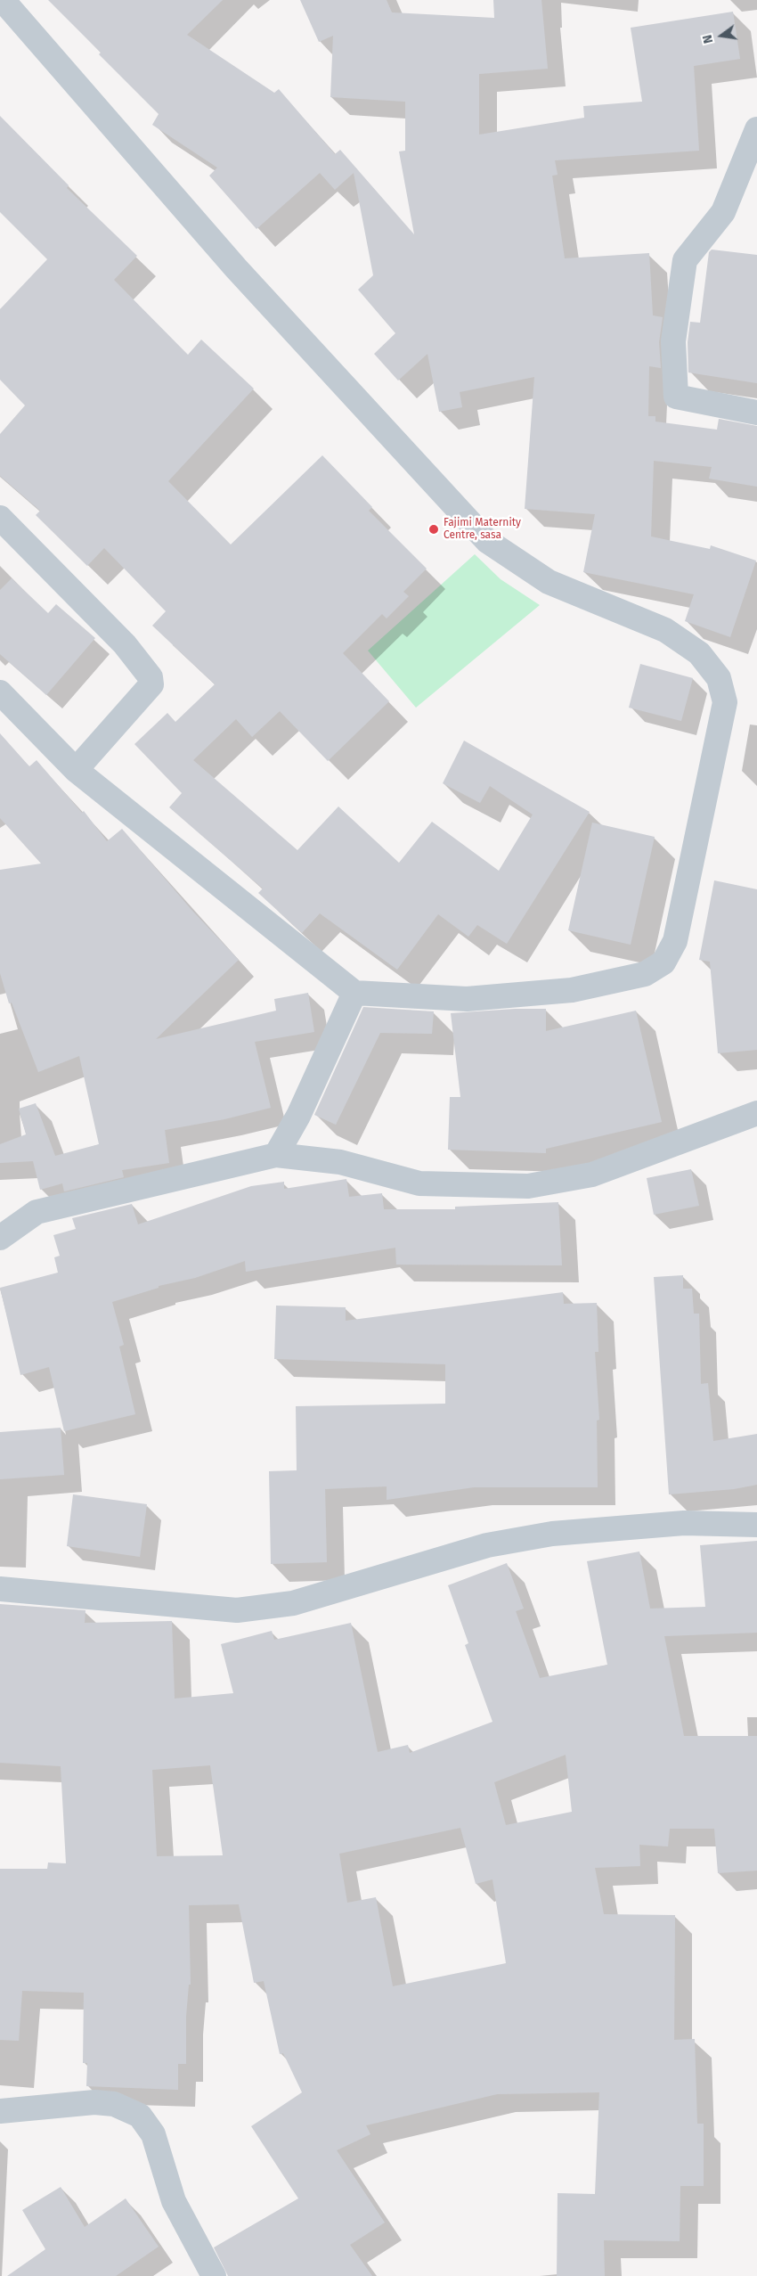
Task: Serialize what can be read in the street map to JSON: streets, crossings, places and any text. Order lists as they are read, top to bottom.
{
  "places": ["Fajimi Maternity Centre, sasa"],
  "north": "left"
}
